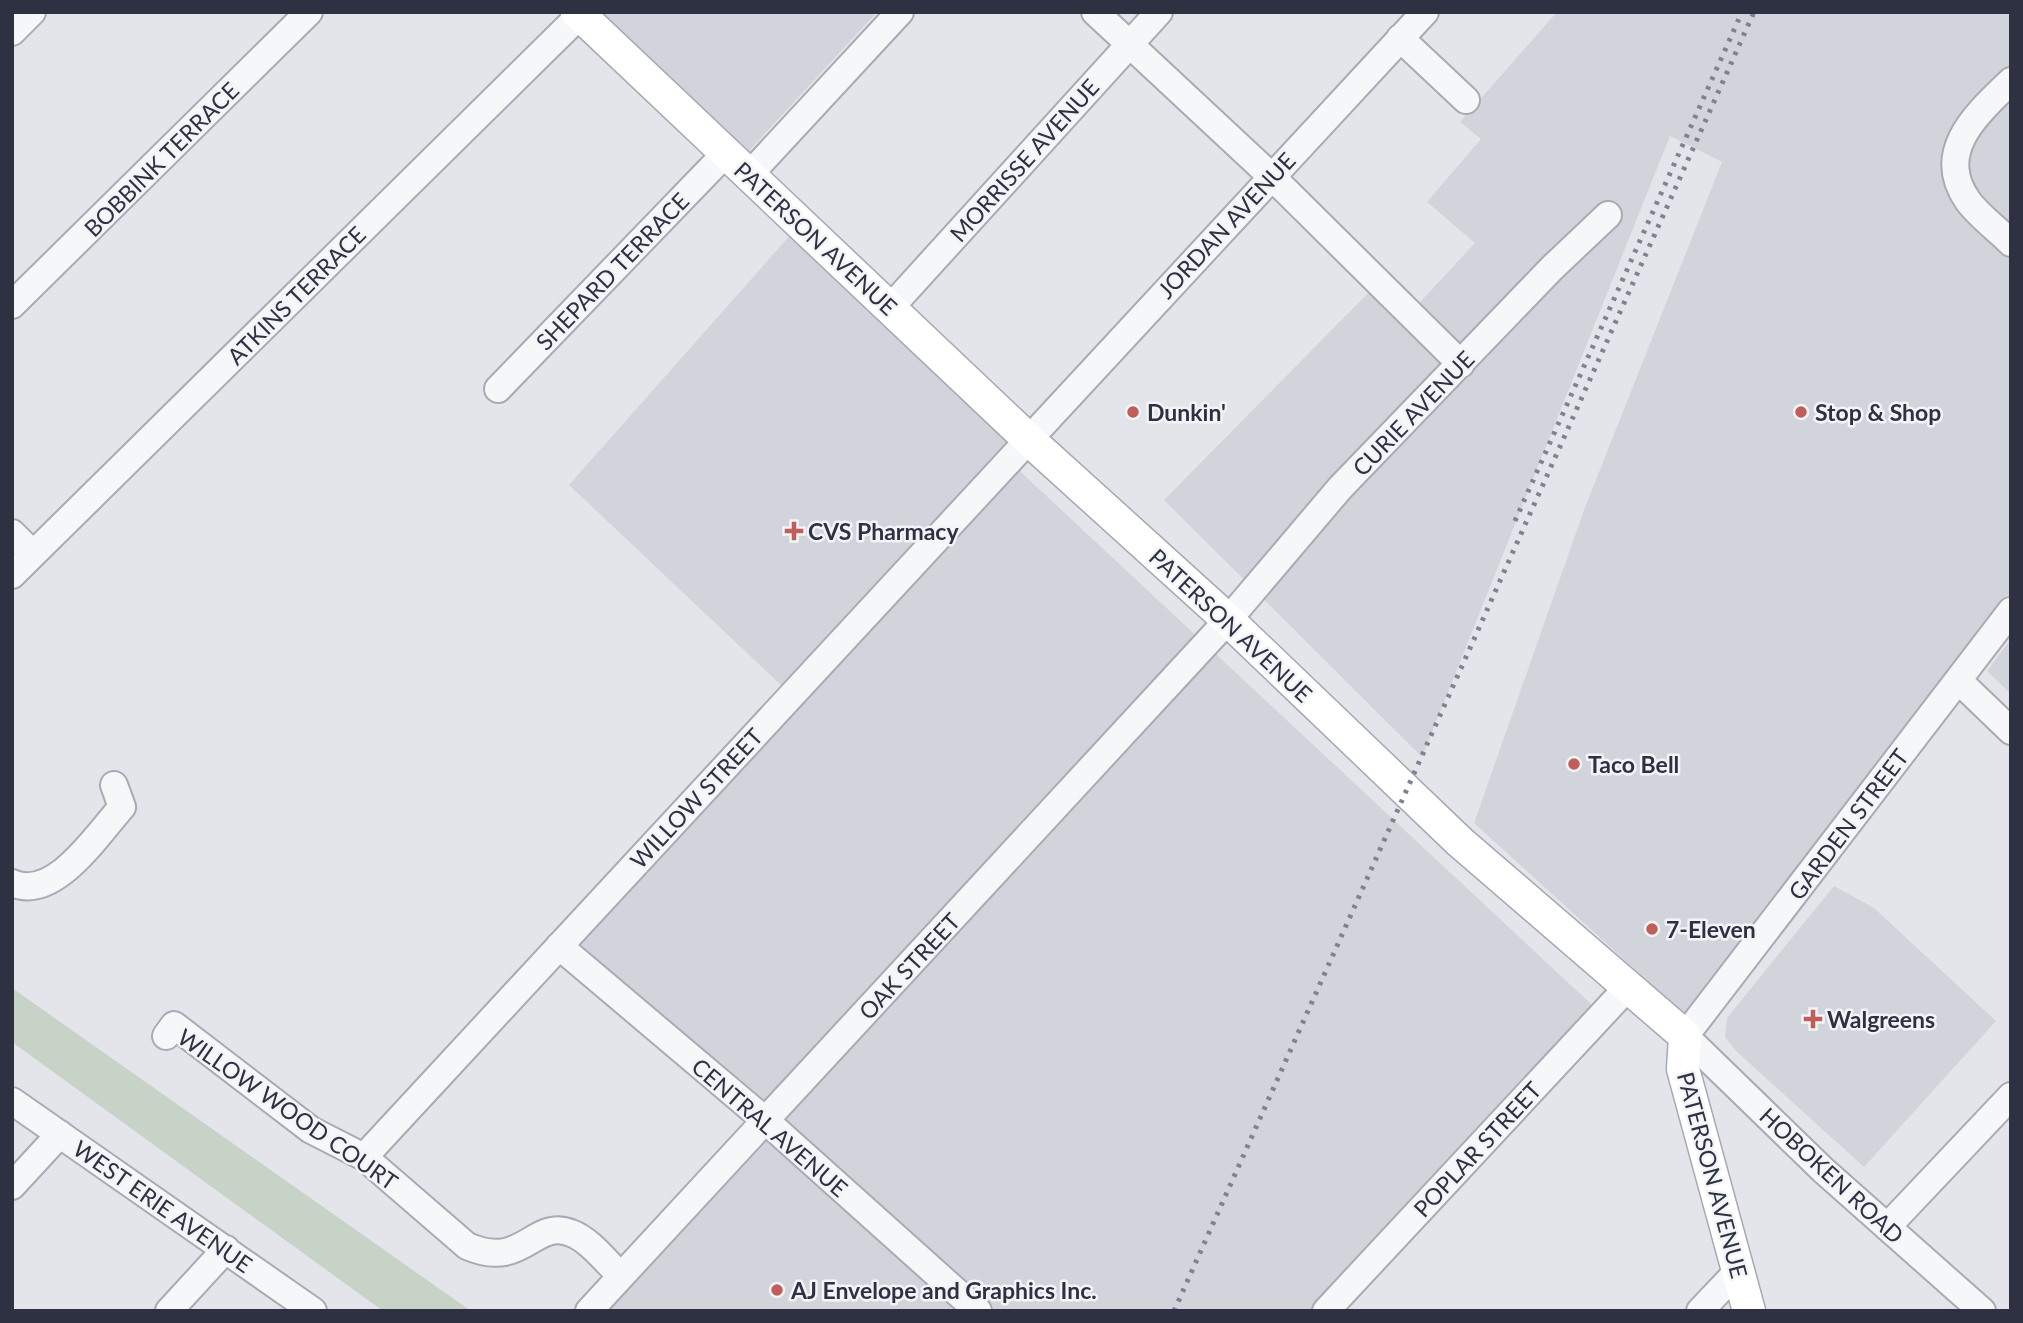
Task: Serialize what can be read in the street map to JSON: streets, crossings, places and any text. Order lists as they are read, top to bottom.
{
  "streets": {
    "main road": ["PATERSON AVENUE"],
    "street": [
      "BOBBINK TERRACE",
      "MORRISSE AVENUE",
      "JORDAN AVENUE",
      "SHEPARD TERRACE",
      "ATKINS TERRACE",
      "CURIE AVENUE",
      "WILLOW STREET",
      "GARDEN STREET",
      "OAK STREET",
      "WILLOW WOOD COURT",
      "CENTRAL AVENUE",
      "POPLAR STREET",
      "HOBOKEN ROAD",
      "WEST ERIE AVENUE"
    ]
  },
  "crossings": [
    ["MORRISSE AVENUE", "PATERSON AVENUE"],
    ["JORDAN AVENUE", "PATERSON AVENUE"],
    ["JORDAN AVENUE", "WILLOW STREET"],
    ["PATERSON AVENUE", "SHEPARD TERRACE"],
    ["PATERSON AVENUE", "ATKINS TERRACE"],
    ["PATERSON AVENUE", "CURIE AVENUE"],
    ["PATERSON AVENUE", "WILLOW STREET"],
    ["PATERSON AVENUE", "GARDEN STREET"],
    ["PATERSON AVENUE", "OAK STREET"],
    ["PATERSON AVENUE", "POPLAR STREET"],
    ["PATERSON AVENUE", "HOBOKEN ROAD"],
    ["CURIE AVENUE", "OAK STREET"],
    ["WILLOW STREET", "WILLOW WOOD COURT"],
    ["WILLOW STREET", "CENTRAL AVENUE"],
    ["GARDEN STREET", "HOBOKEN ROAD"],
    ["OAK STREET", "WILLOW WOOD COURT"],
    ["OAK STREET", "CENTRAL AVENUE"]
  ],
  "places": {
    "other": [
      "Dunkin'",
      "Stop & Shop",
      "Taco Bell",
      "7-Eleven",
      "AJ Envelope and Graphics Inc."
    ],
    "health": ["CVS Pharmacy", "Walgreens"]
  }
}
